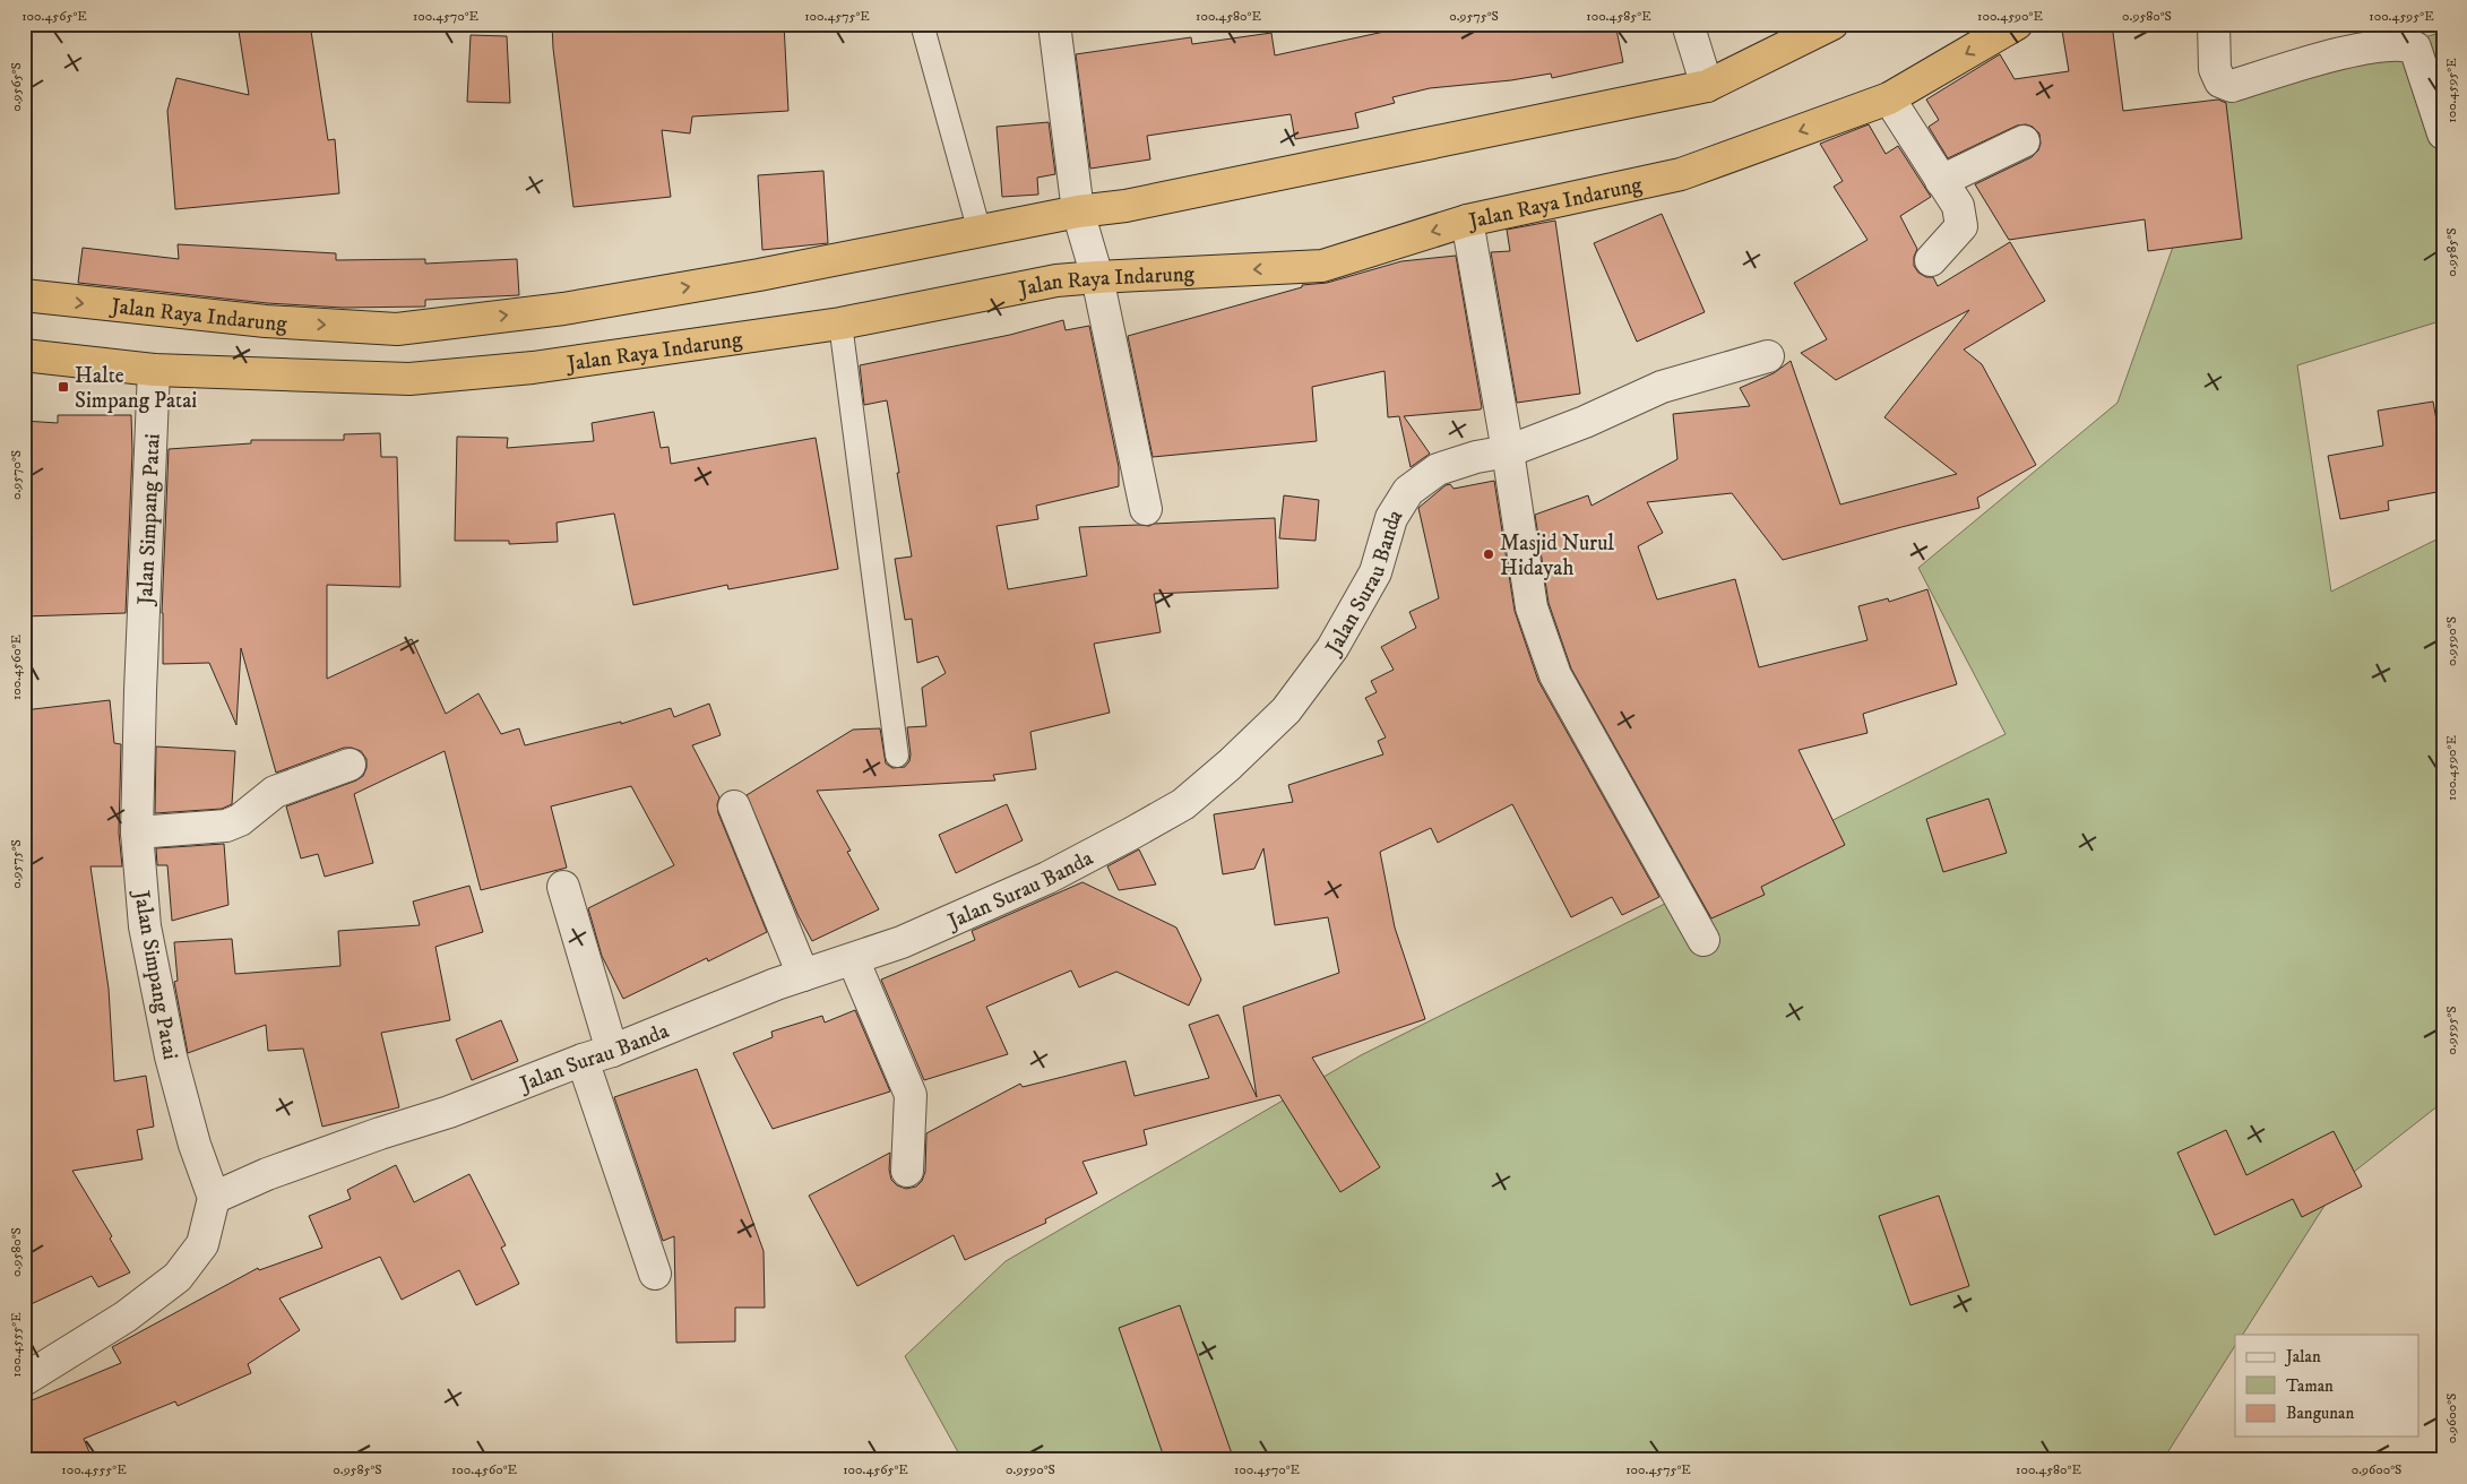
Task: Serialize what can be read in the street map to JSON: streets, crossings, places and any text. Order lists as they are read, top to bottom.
{
  "streets": {
    "highway": ["Jalan Raya Indarung"],
    "street": ["Jalan Simpang Patai", "Jalan Surau Banda"]
  },
  "crossings": [
    ["Jalan Raya Indarung", "Jalan Simpang Patai"],
    ["Jalan Simpang Patai", "Jalan Surau Banda"]
  ],
  "places": {
    "transit": ["Halte Simpang Patai"],
    "other": ["Masjid Nurul Hidayah"]
  },
  "legend": ["Jalan", "Taman", "Bangunan"],
  "coordinates": [
    "100.4565°E",
    "100.4570°E",
    "100.4575°E",
    "100.4580°E",
    "0.9575°S",
    "100.4585°E",
    "100.4590°E",
    "0.9580°S",
    "100.4595°E",
    "0.9565°S",
    "0.9585°S",
    "0.9570°S",
    "0.9590°S",
    "100.4560°E",
    "0.9595°S",
    "100.4555°E",
    "0.9600°S"
  ]
}
